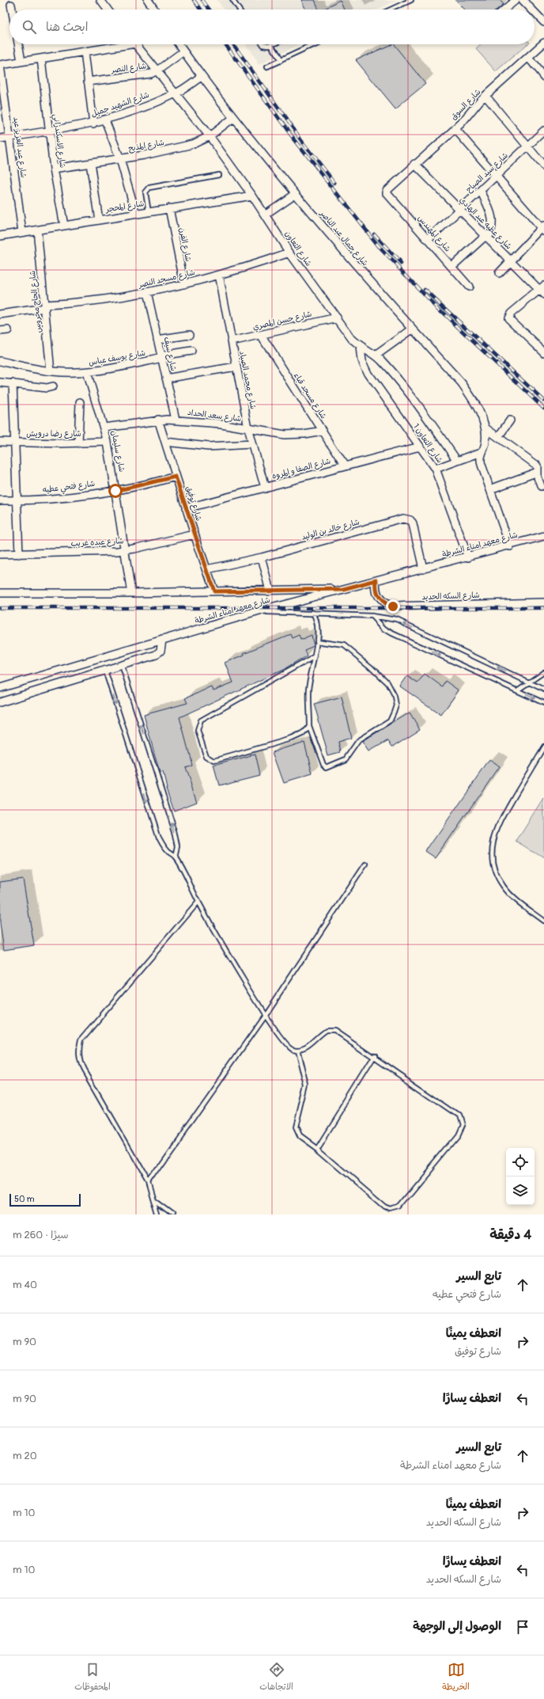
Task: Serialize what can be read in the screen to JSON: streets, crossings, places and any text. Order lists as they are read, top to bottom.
{
  "streets": {
    "street": [
      "شارع النصر",
      "شارع الشهيد جميل",
      "شارع السوق",
      "شارع الاسكندراني",
      "شارع المذبح",
      "شارع عبد العزيز عيد",
      "شارع سيد الصباح",
      "شارع المحجر",
      "شارع عطيه عبد الهادي",
      "شارع المهندس",
      "شارع جمال عبد الناصر",
      "شارع الفرن",
      "شارع التعاون",
      "شارع مسجد النصر",
      "شارع الحاج محروس",
      "شارع حسن المصري",
      "شارع سيف",
      "شارع يوسف عباس",
      "شارع محمد الصياد",
      "شارع مسجد قباء",
      "شارع سعد الحداد",
      "شارع رضا درويش",
      "شارع التعاون 1",
      "شارع سليمان",
      "شارع الصفا و المروه",
      "شارع فتحي عطيه",
      "شارع توفيق",
      "شارع خالد بن الوليد",
      "شارع عبده غريب",
      "شارع معهد امناء الشرطة",
      "شارع السكه الحديد"
    ]
  },
  "crossings": [
    ["شارع النصر", "شارع جمال عبد الناصر"],
    ["شارع النصر", "شارع التعاون"],
    ["شارع الشهيد جميل", "شارع الاسكندراني"],
    ["شارع الشهيد جميل", "شارع عبد العزيز عيد"],
    ["شارع الشهيد جميل", "شارع جمال عبد الناصر"],
    ["شارع الشهيد جميل", "شارع التعاون"],
    ["شارع السوق", "شارع عطيه عبد الهادي"],
    ["شارع السوق", "شارع المهندس"],
    ["شارع الاسكندراني", "شارع المذبح"],
    ["شارع الاسكندراني", "شارع المحجر"],
    ["شارع المذبح", "شارع جمال عبد الناصر"],
    ["شارع المذبح", "شارع التعاون"],
    ["شارع عبد العزيز عيد", "شارع المحجر"],
    ["شارع سيد الصباح", "شارع عطيه عبد الهادي"],
    ["شارع سيد الصباح", "شارع المهندس"],
    ["شارع المحجر", "شارع الفرن"],
    ["شارع المحجر", "شارع التعاون"],
    ["شارع المحجر", "شارع الحاج محروس"],
    ["شارع جمال عبد الناصر", "شارع معهد امناء الشرطة"],
    ["شارع الفرن", "شارع مسجد النصر"],
    ["شارع التعاون", "شارع مسجد النصر"],
    ["شارع التعاون", "شارع حسن المصري"],
    ["شارع التعاون", "شارع التعاون 1"],
    ["شارع مسجد النصر", "شارع الحاج محروس"],
    ["شارع مسجد النصر", "شارع سيف"],
    ["شارع مسجد النصر", "شارع محمد الصياد"],
    ["شارع الحاج محروس", "شارع يوسف عباس"],
    ["شارع حسن المصري", "شارع محمد الصياد"],
    ["شارع حسن المصري", "شارع مسجد قباء"],
    ["شارع سيف", "شارع يوسف عباس"],
    ["شارع سيف", "شارع سعد الحداد"],
    ["شارع يوسف عباس", "شارع سليمان"],
    ["شارع محمد الصياد", "شارع سعد الحداد"],
    ["شارع محمد الصياد", "شارع الصفا و المروه"],
    ["شارع مسجد قباء", "شارع سعد الحداد"],
    ["شارع مسجد قباء", "شارع الصفا و المروه"],
    ["شارع سعد الحداد", "شارع سليمان"],
    ["شارع سعد الحداد", "شارع توفيق"],
    ["شارع رضا درويش", "شارع سليمان"],
    ["شارع التعاون 1", "شارع الصفا و المروه"],
    ["شارع التعاون 1", "شارع معهد امناء الشرطة"],
    ["شارع سليمان", "شارع فتحي عطيه"],
    ["شارع سليمان", "شارع عبده غريب"],
    ["شارع الصفا و المروه", "شارع توفيق"],
    ["شارع فتحي عطيه", "شارع توفيق"],
    ["شارع توفيق", "شارع خالد بن الوليد"],
    ["شارع توفيق", "شارع عبده غريب"],
    ["شارع خالد بن الوليد", "شارع معهد امناء الشرطة"],
    ["شارع معهد امناء الشرطة", "شارع السكه الحديد"]
  ],
  "scale_bar": "50 m",
  "page": {
    "search": "ابحث هنا",
    "scale": "50 m",
    "heading": ["4 دقيقة", "سيرًا · 260 m"],
    "list": [
      ["تابع السير", "شارع فتحي عطيه", "40 m"],
      ["انعطف يمينًا", "شارع توفيق", "90 m"],
      ["انعطف يسارًا", "90 m"],
      ["تابع السير", "شارع معهد امناء الشرطة", "20 m"],
      ["انعطف يمينًا", "شارع السكه الحديد", "10 m"],
      ["انعطف يسارًا", "شارع السكه الحديد", "10 m"],
      "الوصول إلى الوجهة"
    ],
    "nav": ["الخريطة", "الاتجاهات", "المحفوظات"]
  }
}
